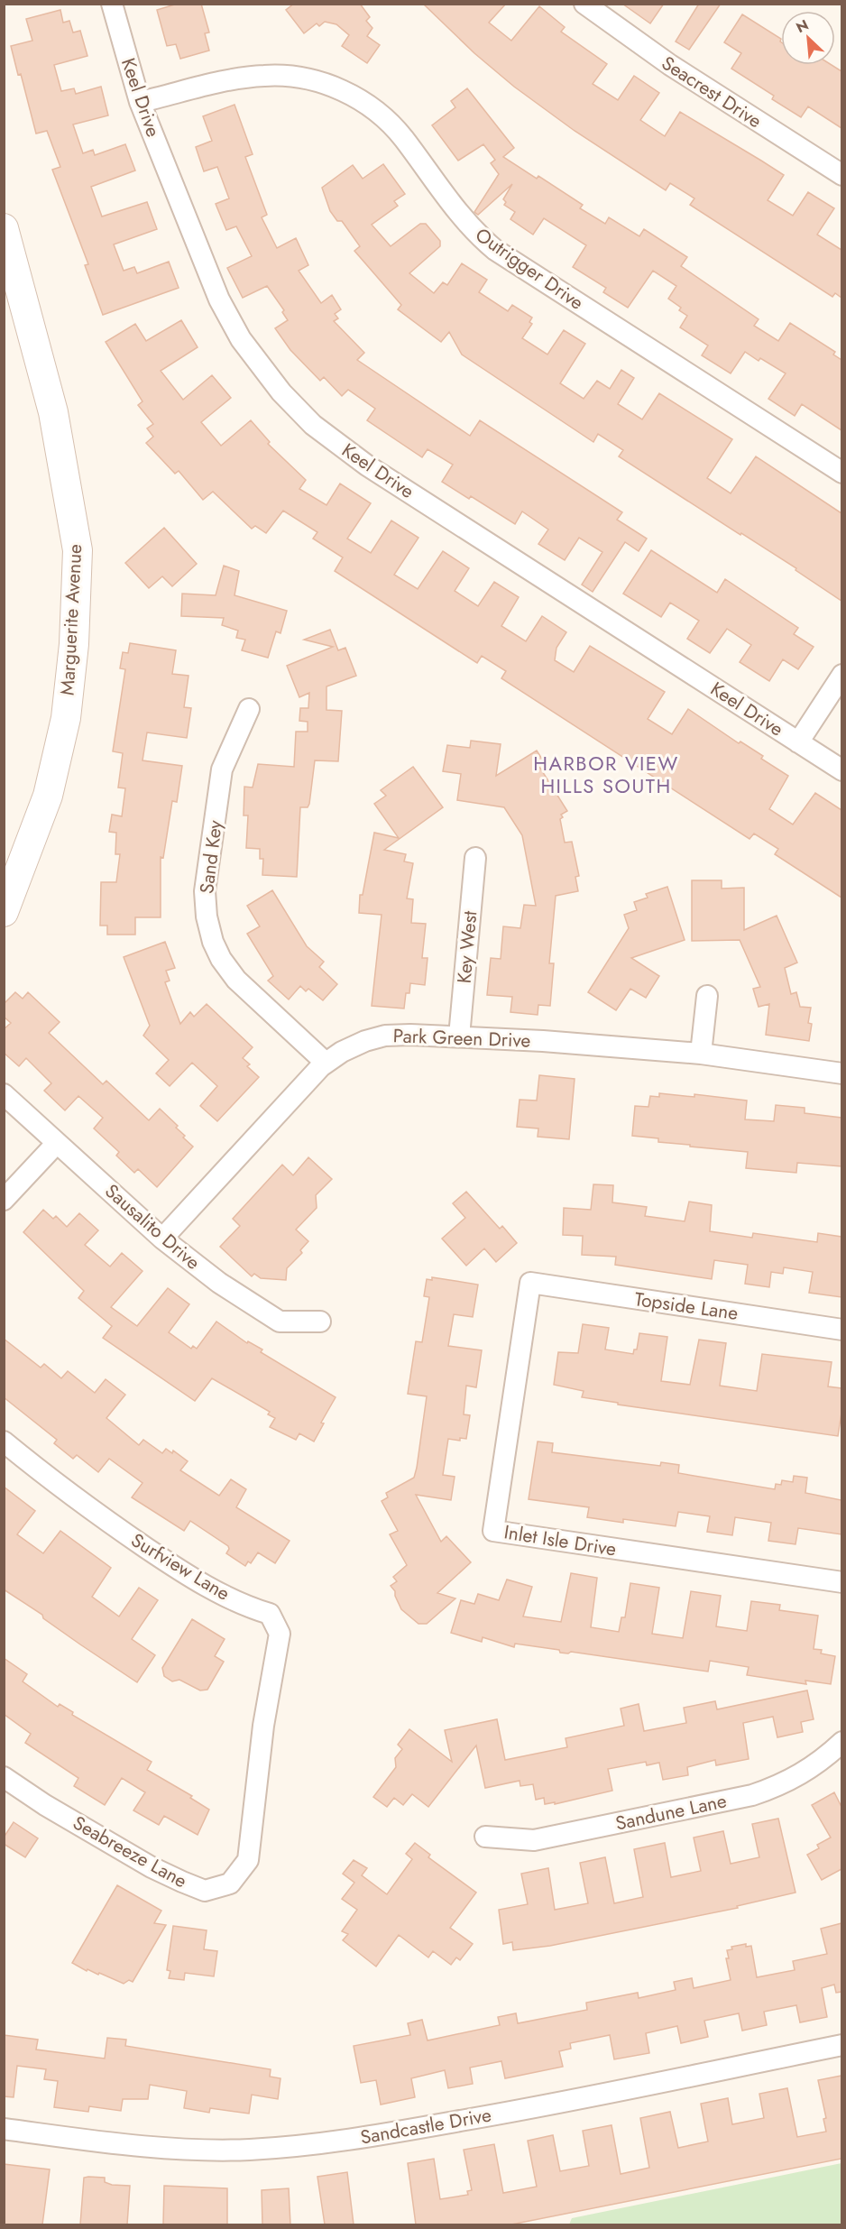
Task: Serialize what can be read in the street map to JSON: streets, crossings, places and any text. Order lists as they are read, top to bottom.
{
  "streets": {
    "street": [
      "Seacrest Drive",
      "Keel Drive",
      "Outrigger Drive",
      "Marguerite Avenue",
      "Sand Key",
      "Key West",
      "Park Green Drive",
      "Sausalito Drive",
      "Topside Lane",
      "Inlet Isle Drive",
      "Surfview Lane",
      "Sandune Lane",
      "Seabreeze Lane",
      "Sandcastle Drive"
    ]
  },
  "crossings": [
    ["Keel Drive", "Outrigger Drive"],
    ["Sand Key", "Park Green Drive"],
    ["Key West", "Park Green Drive"],
    ["Park Green Drive", "Sausalito Drive"],
    ["Topside Lane", "Inlet Isle Drive"],
    ["Surfview Lane", "Seabreeze Lane"]
  ],
  "districts": ["HARBOR VIEW HILLS SOUTH"],
  "north": "top left"
}
